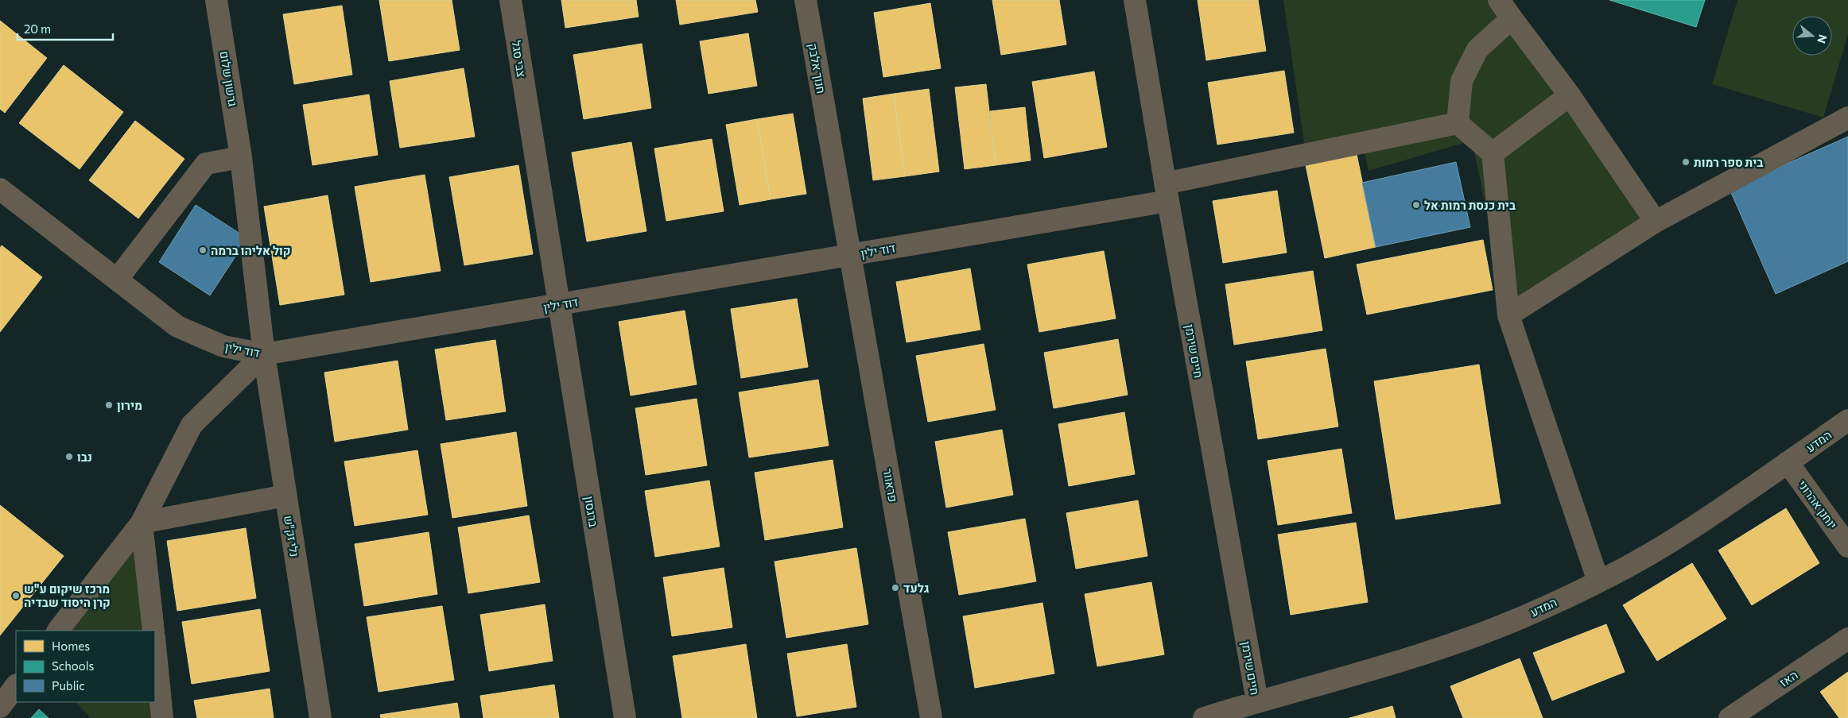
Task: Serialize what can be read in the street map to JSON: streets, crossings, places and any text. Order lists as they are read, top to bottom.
{
  "streets": {
    "street": [
      "צבי סגל",
      "חנוך אלבק",
      "גרשון שלום",
      "דוד ילין",
      "חיים שירמן",
      "המדע",
      "פראוור",
      "יוחנן אהרוני",
      "ברגסון",
      "נלי זק\"ש",
      "האז"
    ]
  },
  "crossings": [
    ["צבי סגל", "דוד ילין"],
    ["צבי סגל", "ברגסון"],
    ["חנוך אלבק", "דוד ילין"],
    ["חנוך אלבק", "פראוור"],
    ["גרשון שלום", "דוד ילין"],
    ["גרשון שלום", "נלי זק\"ש"],
    ["דוד ילין", "חיים שירמן"],
    ["דוד ילין", "פראוור"],
    ["דוד ילין", "ברגסון"],
    ["דוד ילין", "נלי זק\"ש"],
    ["חיים שירמן", "המדע"],
    ["המדע", "יוחנן אהרוני"]
  ],
  "places": [
    "בית ספר רמות",
    "בית כנסת רמות אל",
    "קול אליהו ברמה",
    "מירון",
    "נבו",
    "גלעד",
    "מרכז שיקום ע\"ש קרן היסוד שבדיה"
  ],
  "legend": ["Homes", "Schools", "Public"],
  "scale_bar": "20 m",
  "north": "right"
}
